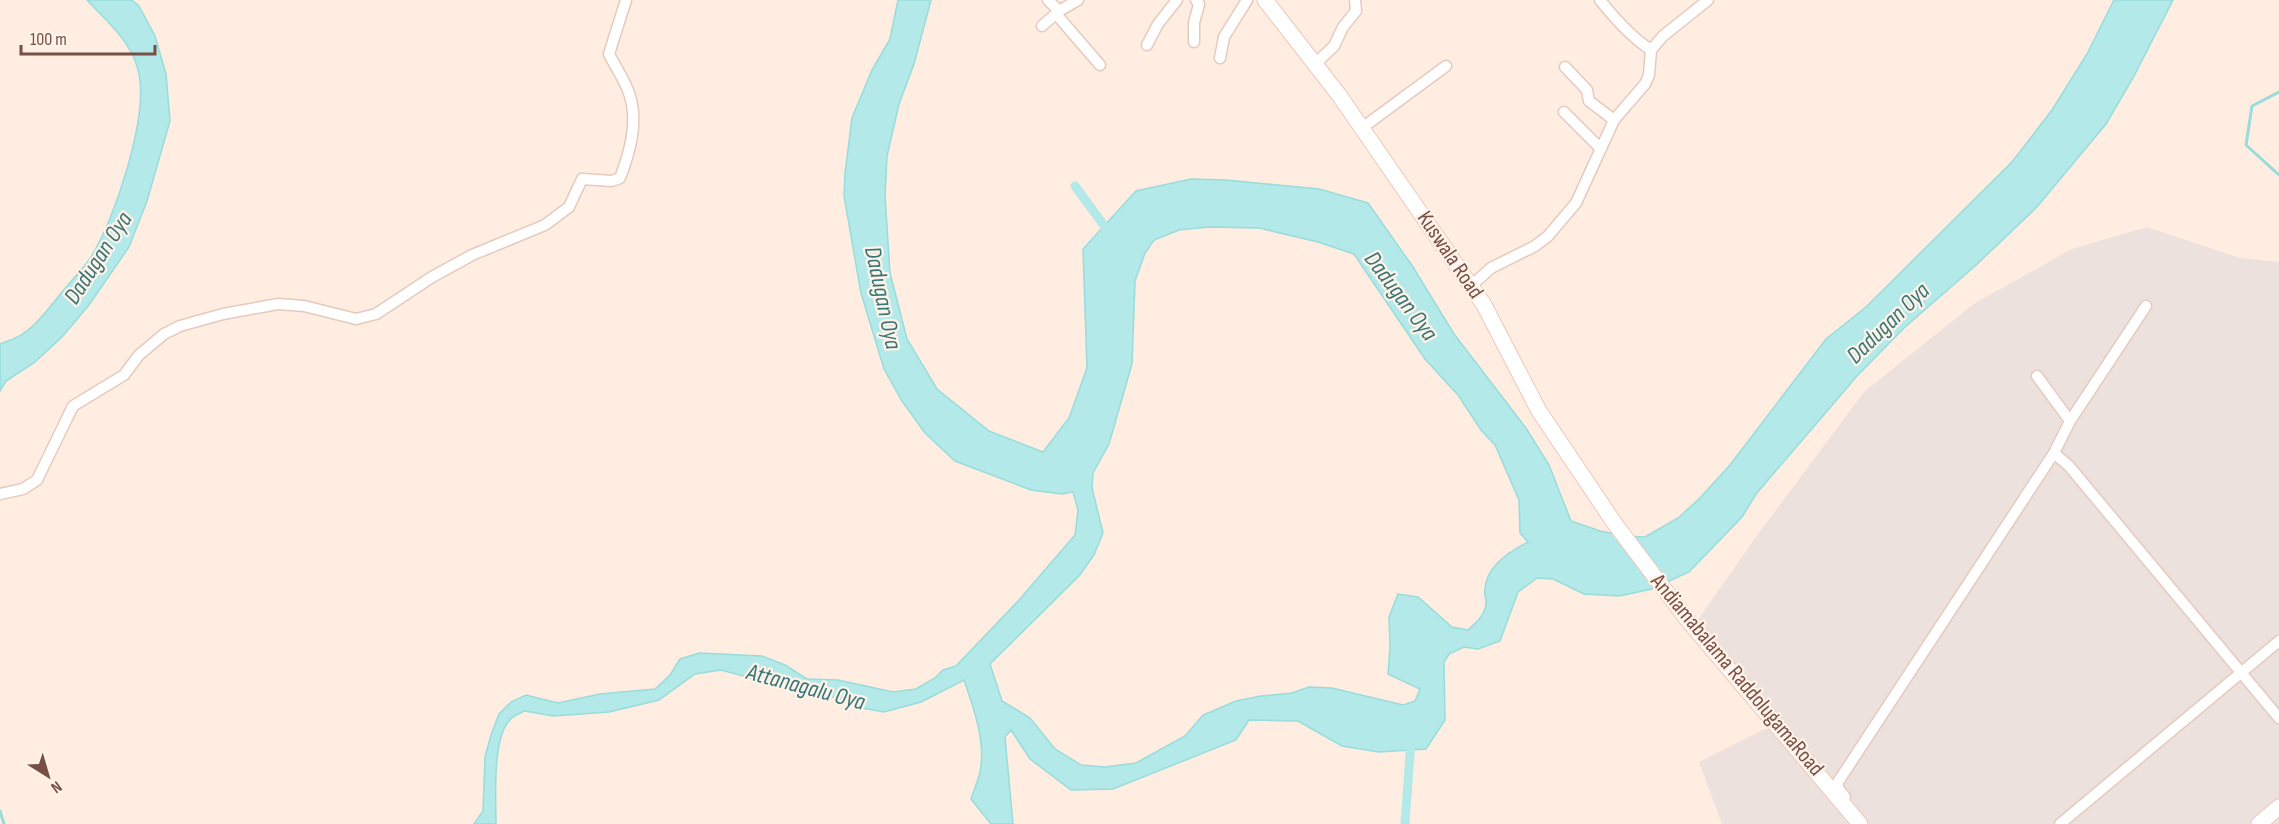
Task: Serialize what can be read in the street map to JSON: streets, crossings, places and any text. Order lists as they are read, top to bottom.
{
  "streets": {
    "street": ["Kuswala Road", "Andiamabalama RaddolugamaRoad"]
  },
  "crossings": [
    ["Kuswala Road", "Andiamabalama RaddolugamaRoad"]
  ],
  "water": ["Dadugan Oya", "Attanagalu Oya"],
  "scale_bar": "100 m",
  "north": "bottom right"
}
